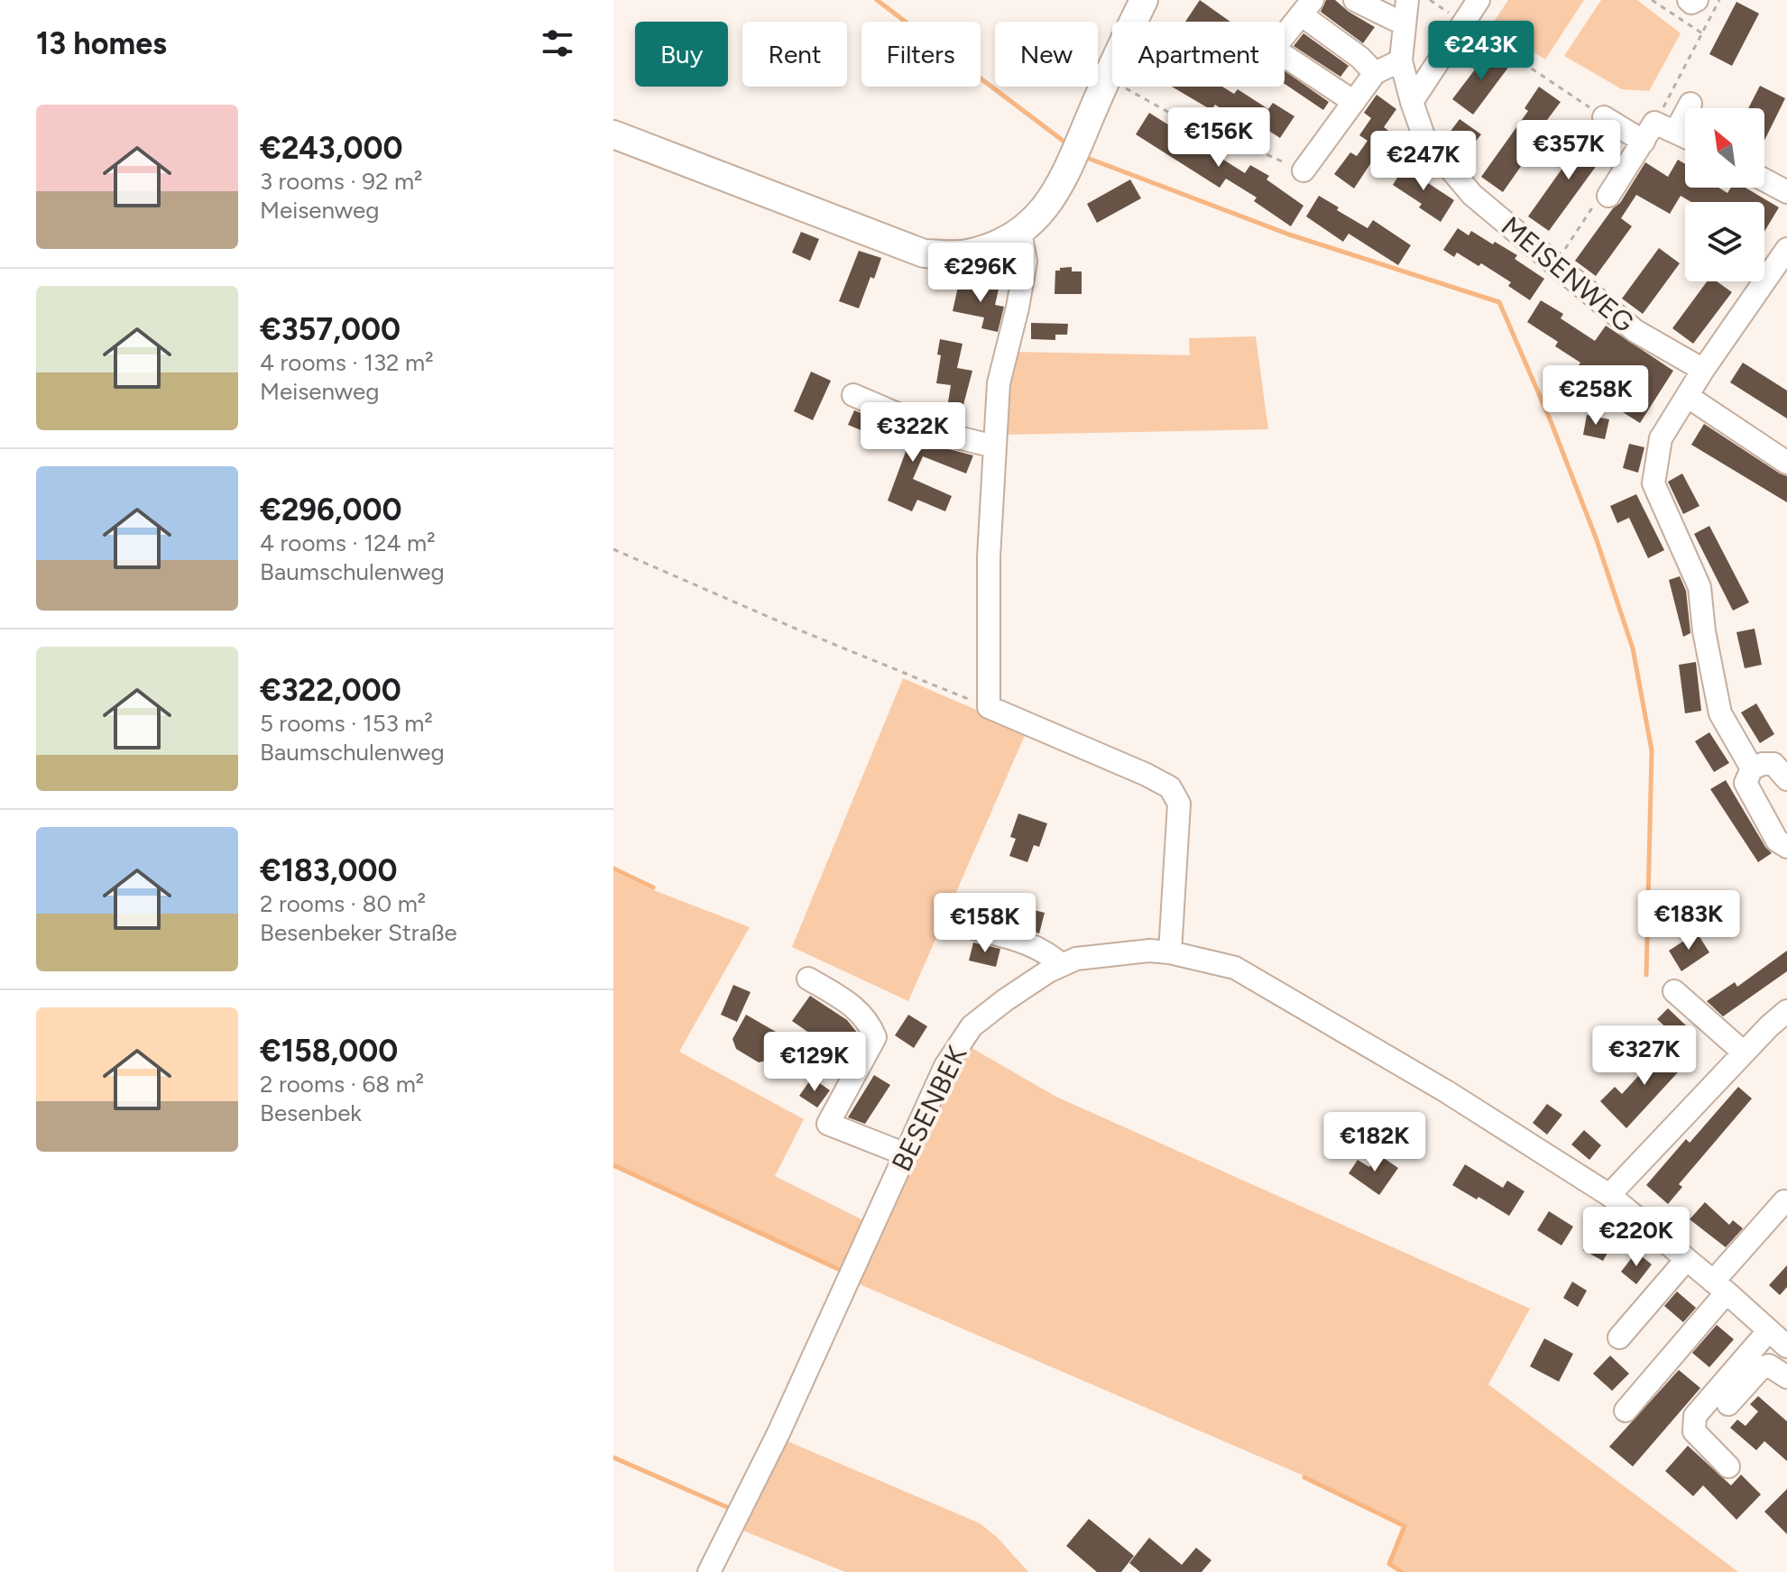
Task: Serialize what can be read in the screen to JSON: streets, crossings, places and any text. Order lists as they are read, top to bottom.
{
  "streets": {
    "street": ["MEISENWEG", "BESENBEK"]
  },
  "north": "top left",
  "page": {
    "heading": "13 homes",
    "price": [
      "€243K",
      "€156K",
      "€357K",
      "€247K",
      "€296K",
      "€258K",
      "€322K",
      "€183K",
      "€158K",
      "€327K",
      "€129K",
      "€182K",
      "€220K"
    ],
    "chip": [
      "Buy",
      "Rent",
      "Filters",
      "New",
      "Apartment"
    ],
    "list": [
      {
        "name": "€243,000",
        "note": "3 rooms · 92 m² · Meisenweg"
      },
      {
        "name": "€357,000",
        "note": "4 rooms · 132 m² · Meisenweg"
      },
      {
        "name": "€296,000",
        "note": "4 rooms · 124 m² · Baumschulenweg"
      },
      {
        "name": "€322,000",
        "note": "5 rooms · 153 m² · Baumschulenweg"
      },
      {
        "name": "€183,000",
        "note": "2 rooms · 80 m² · Besenbeker Straße"
      },
      {
        "name": "€158,000",
        "note": "2 rooms · 68 m² · Besenbek"
      }
    ]
  }
}
